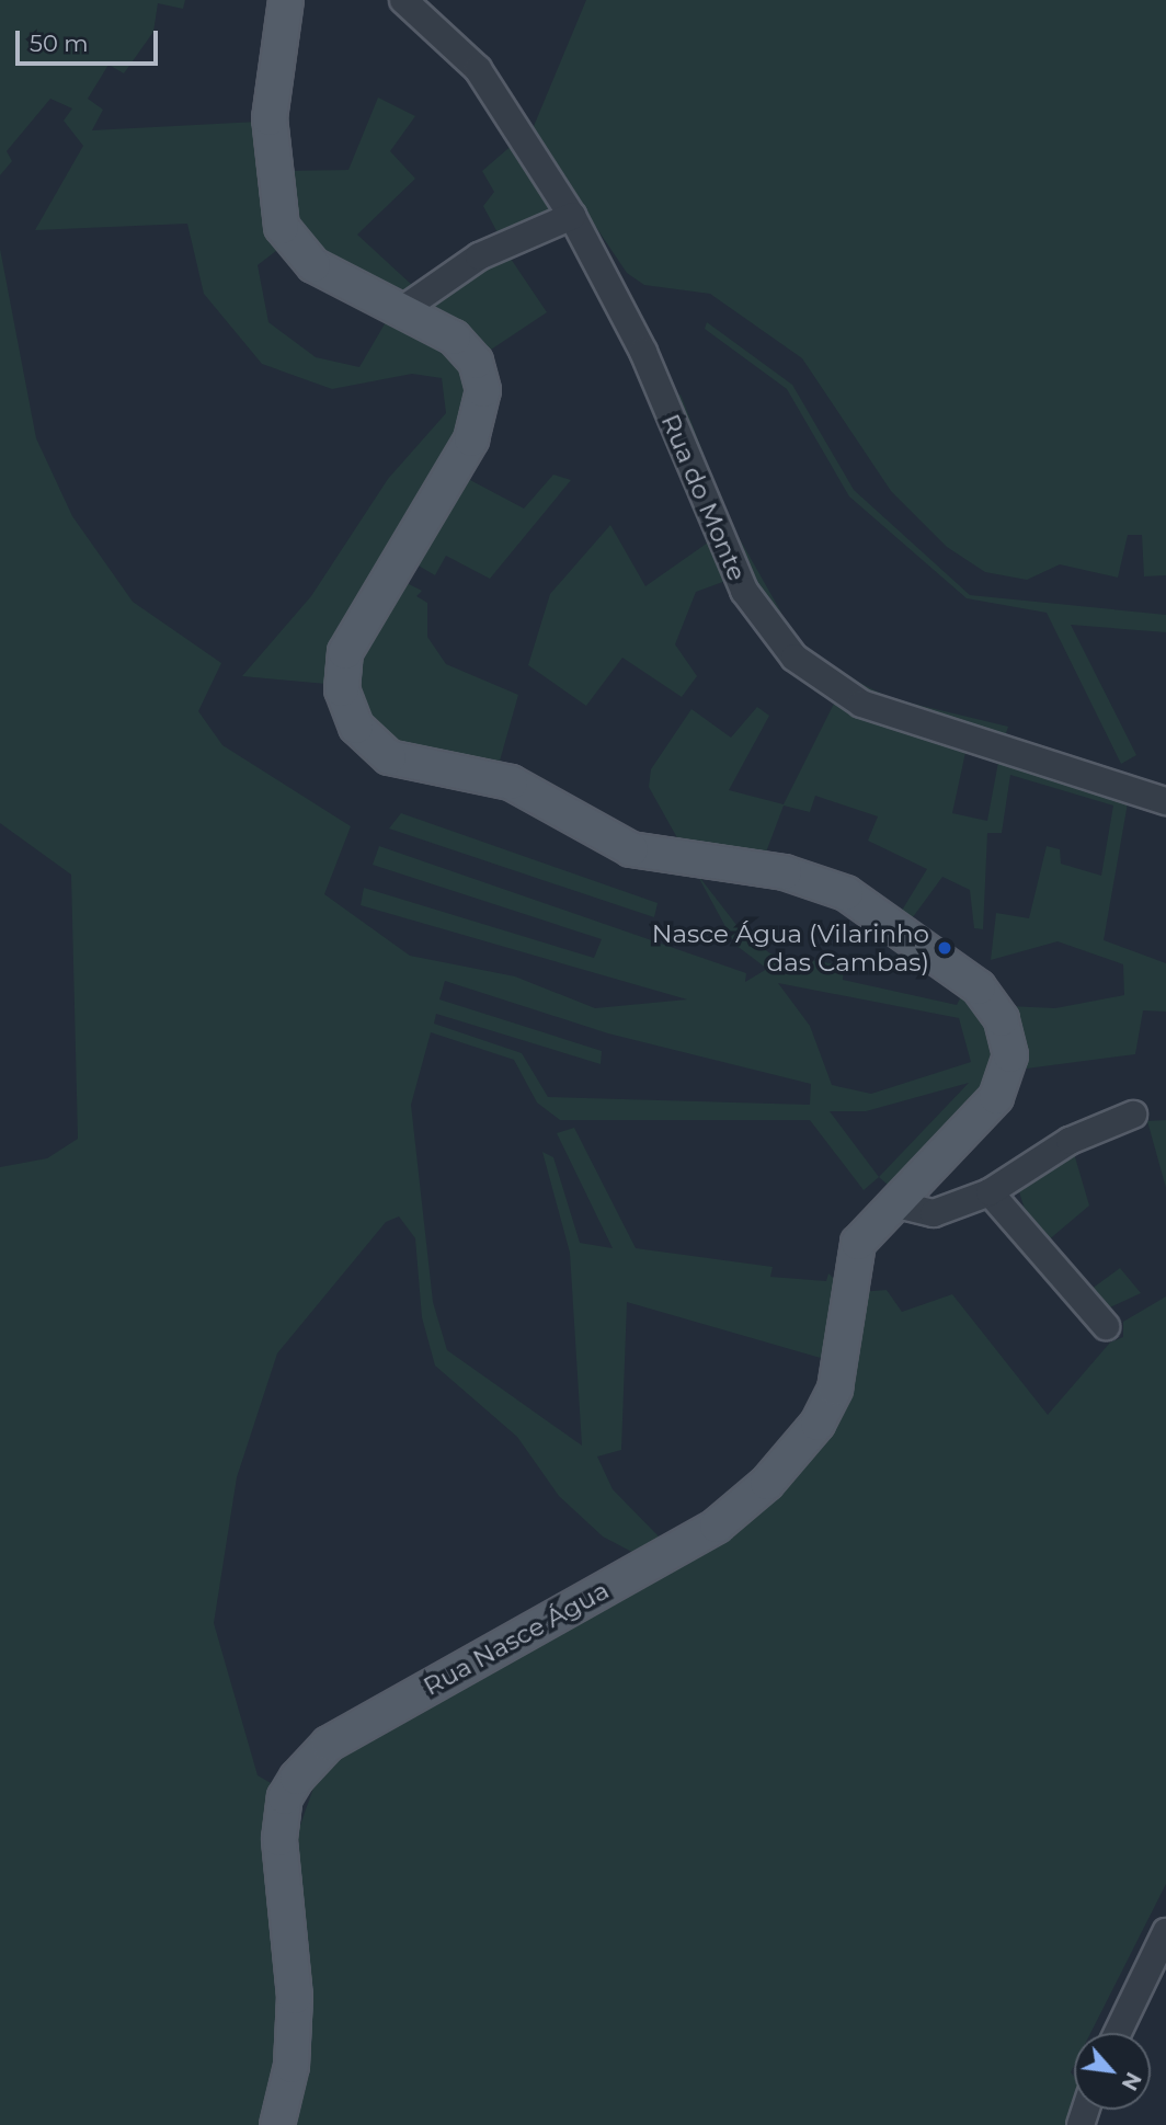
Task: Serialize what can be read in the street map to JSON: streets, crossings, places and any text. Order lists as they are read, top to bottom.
{
  "streets": {
    "main road": ["Rua Nasce Água"],
    "street": ["Rua do Monte"]
  },
  "places": ["Nasce Água (Vilarinho das Cambas)"],
  "scale_bar": "50 m",
  "north": "bottom right"
}
